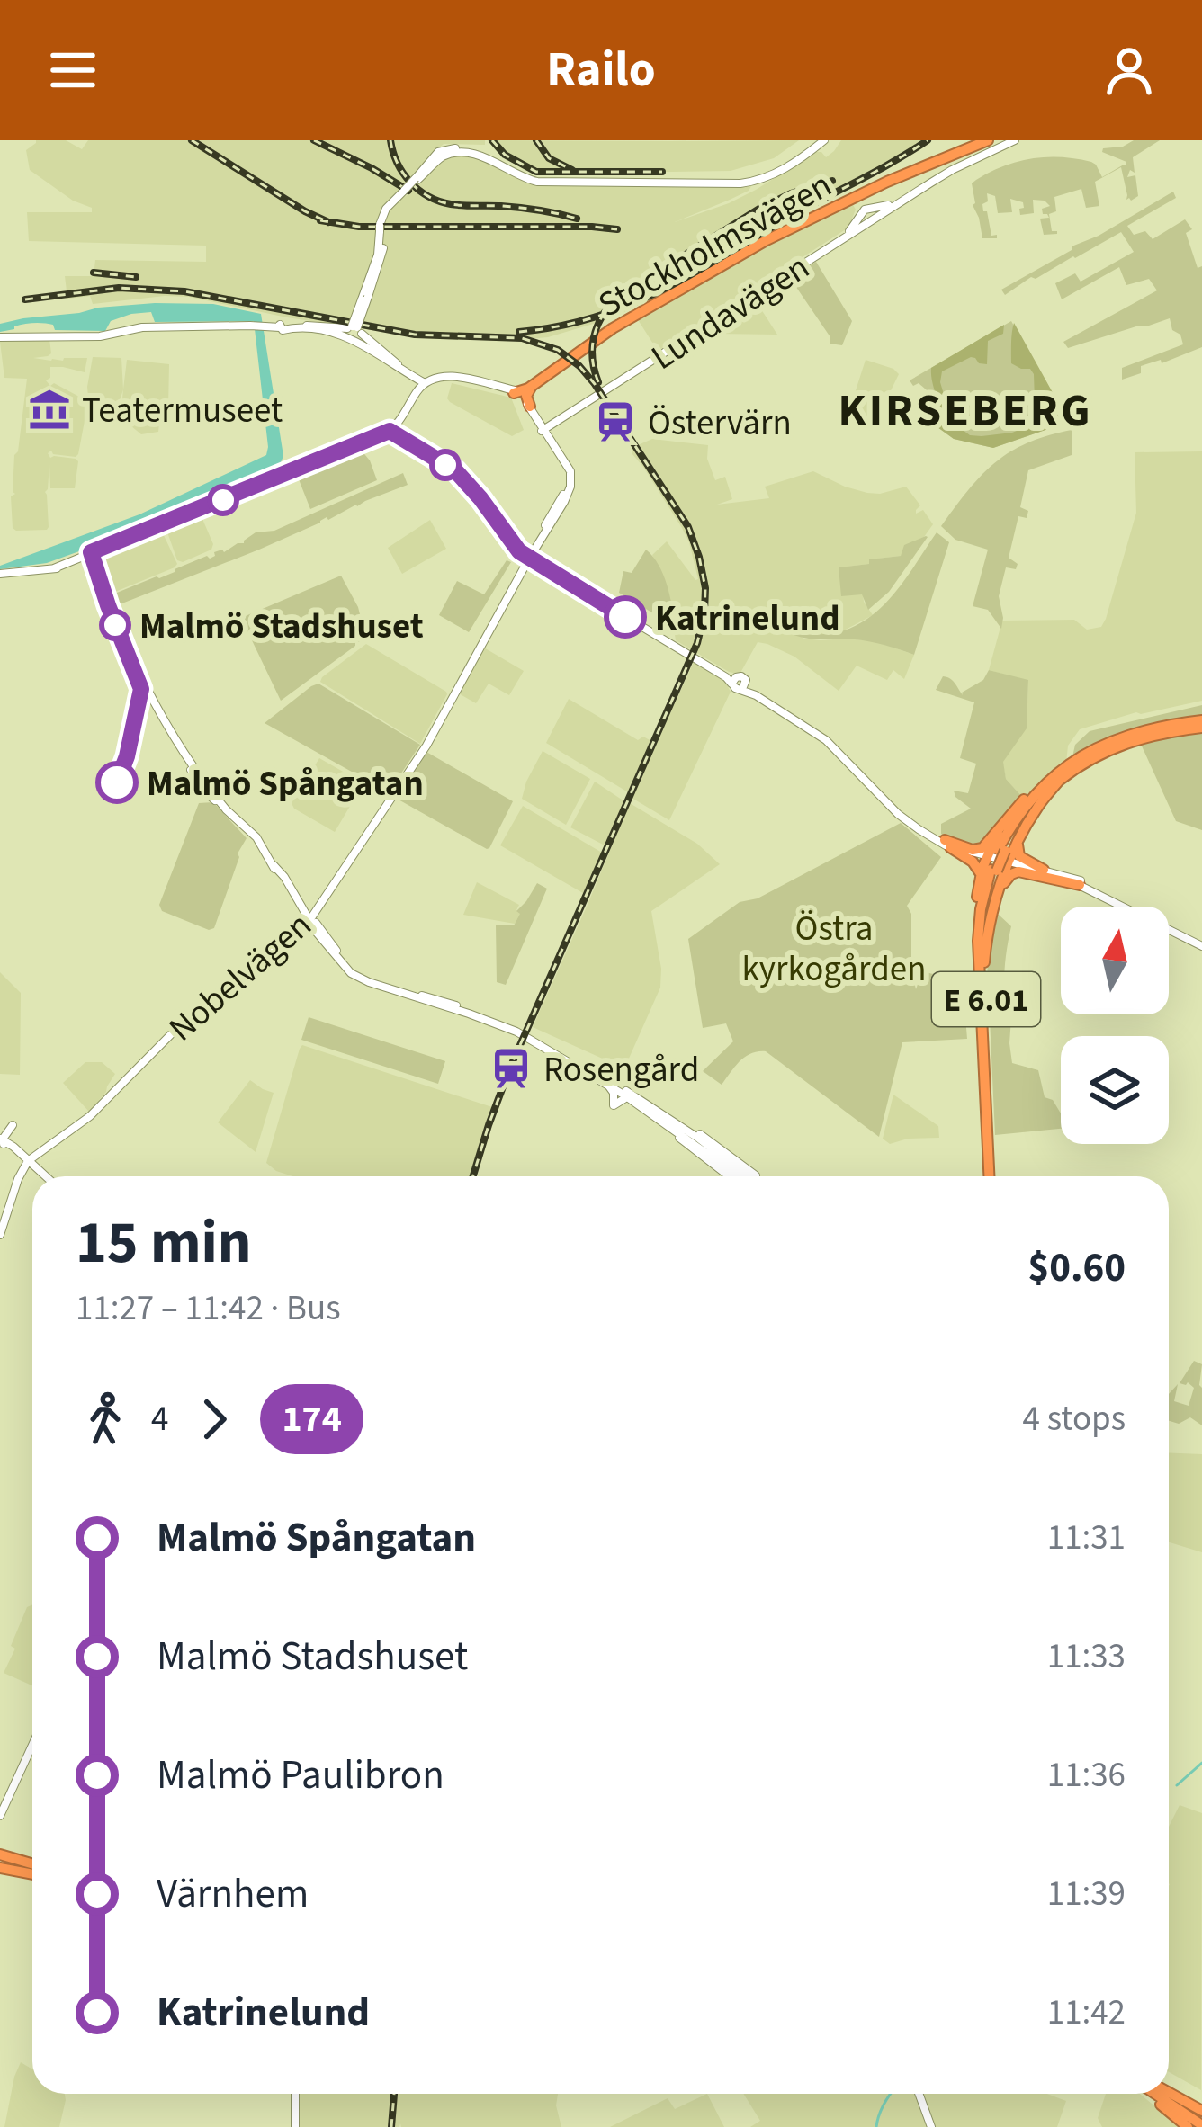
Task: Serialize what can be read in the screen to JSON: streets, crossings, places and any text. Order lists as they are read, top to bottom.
{
  "streets": {
    "highway": ["Stockholmsvägen", "E 6.01"],
    "main road": ["Lundavägen", "Nobelvägen"]
  },
  "crossings": [
    ["Lundavägen", "Nobelvägen"]
  ],
  "districts": ["KIRSEBERG"],
  "parks": ["Östra kyrkogården"],
  "places": {
    "museum": ["Teatermuseet"],
    "station": ["Östervärn", "Rosengård"],
    "other": ["Katrinelund", "Malmö Stadshuset", "Malmö Spångatan"]
  },
  "lines": ["bus line 174"],
  "north": "top",
  "page": {
    "header": "Railo",
    "heading": ["15 min", "11:27 – 11:42 · Bus", "$0.60"],
    "legs": ["4", "174", "4 stops"],
    "list": [
      {
        "name": "Malmö Spångatan",
        "value": "11:31"
      },
      {
        "name": "Malmö Stadshuset",
        "value": "11:33"
      },
      {
        "name": "Malmö Paulibron",
        "value": "11:36"
      },
      {
        "name": "Värnhem",
        "value": "11:39"
      },
      {
        "name": "Katrinelund",
        "value": "11:42"
      }
    ]
  }
}
